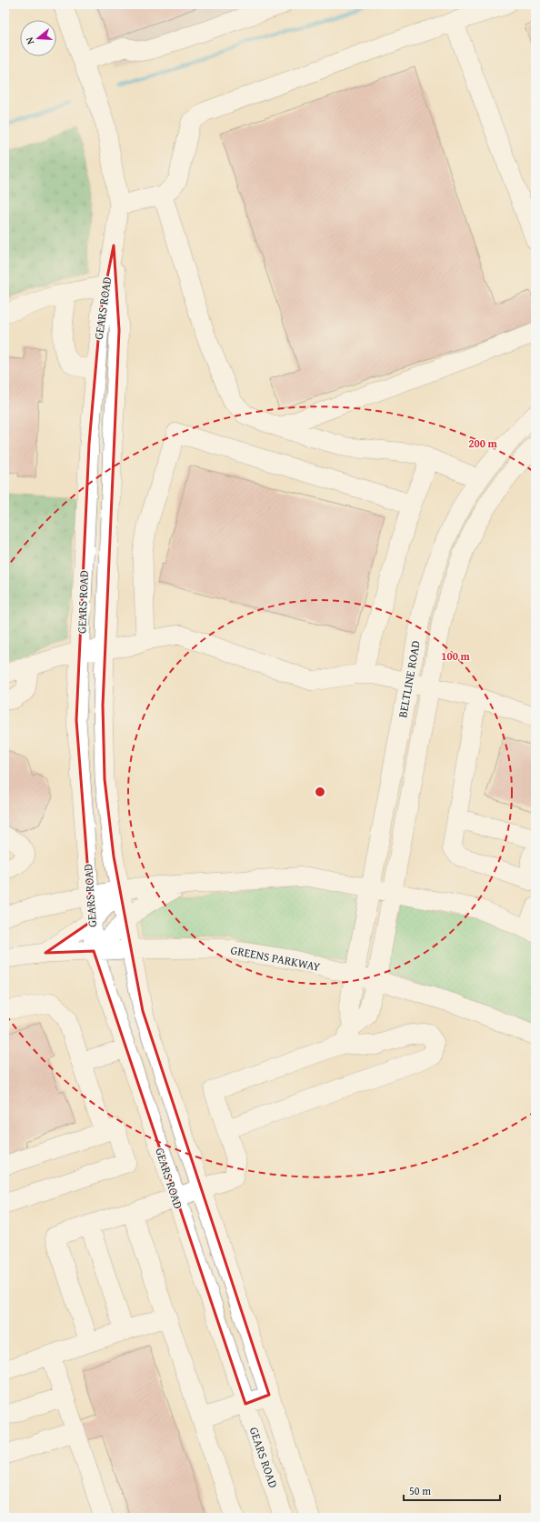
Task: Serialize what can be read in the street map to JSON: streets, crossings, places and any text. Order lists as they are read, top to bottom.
{
  "streets": {
    "street": ["GEARS ROAD", "BELTLINE ROAD", "GREENS PARKWAY"]
  },
  "crossings": [
    ["GEARS ROAD", "GREENS PARKWAY"],
    ["BELTLINE ROAD", "GREENS PARKWAY"]
  ],
  "scale_bar": "50 m",
  "north": "left",
  "rings": ["200 m", "100 m"]
}
